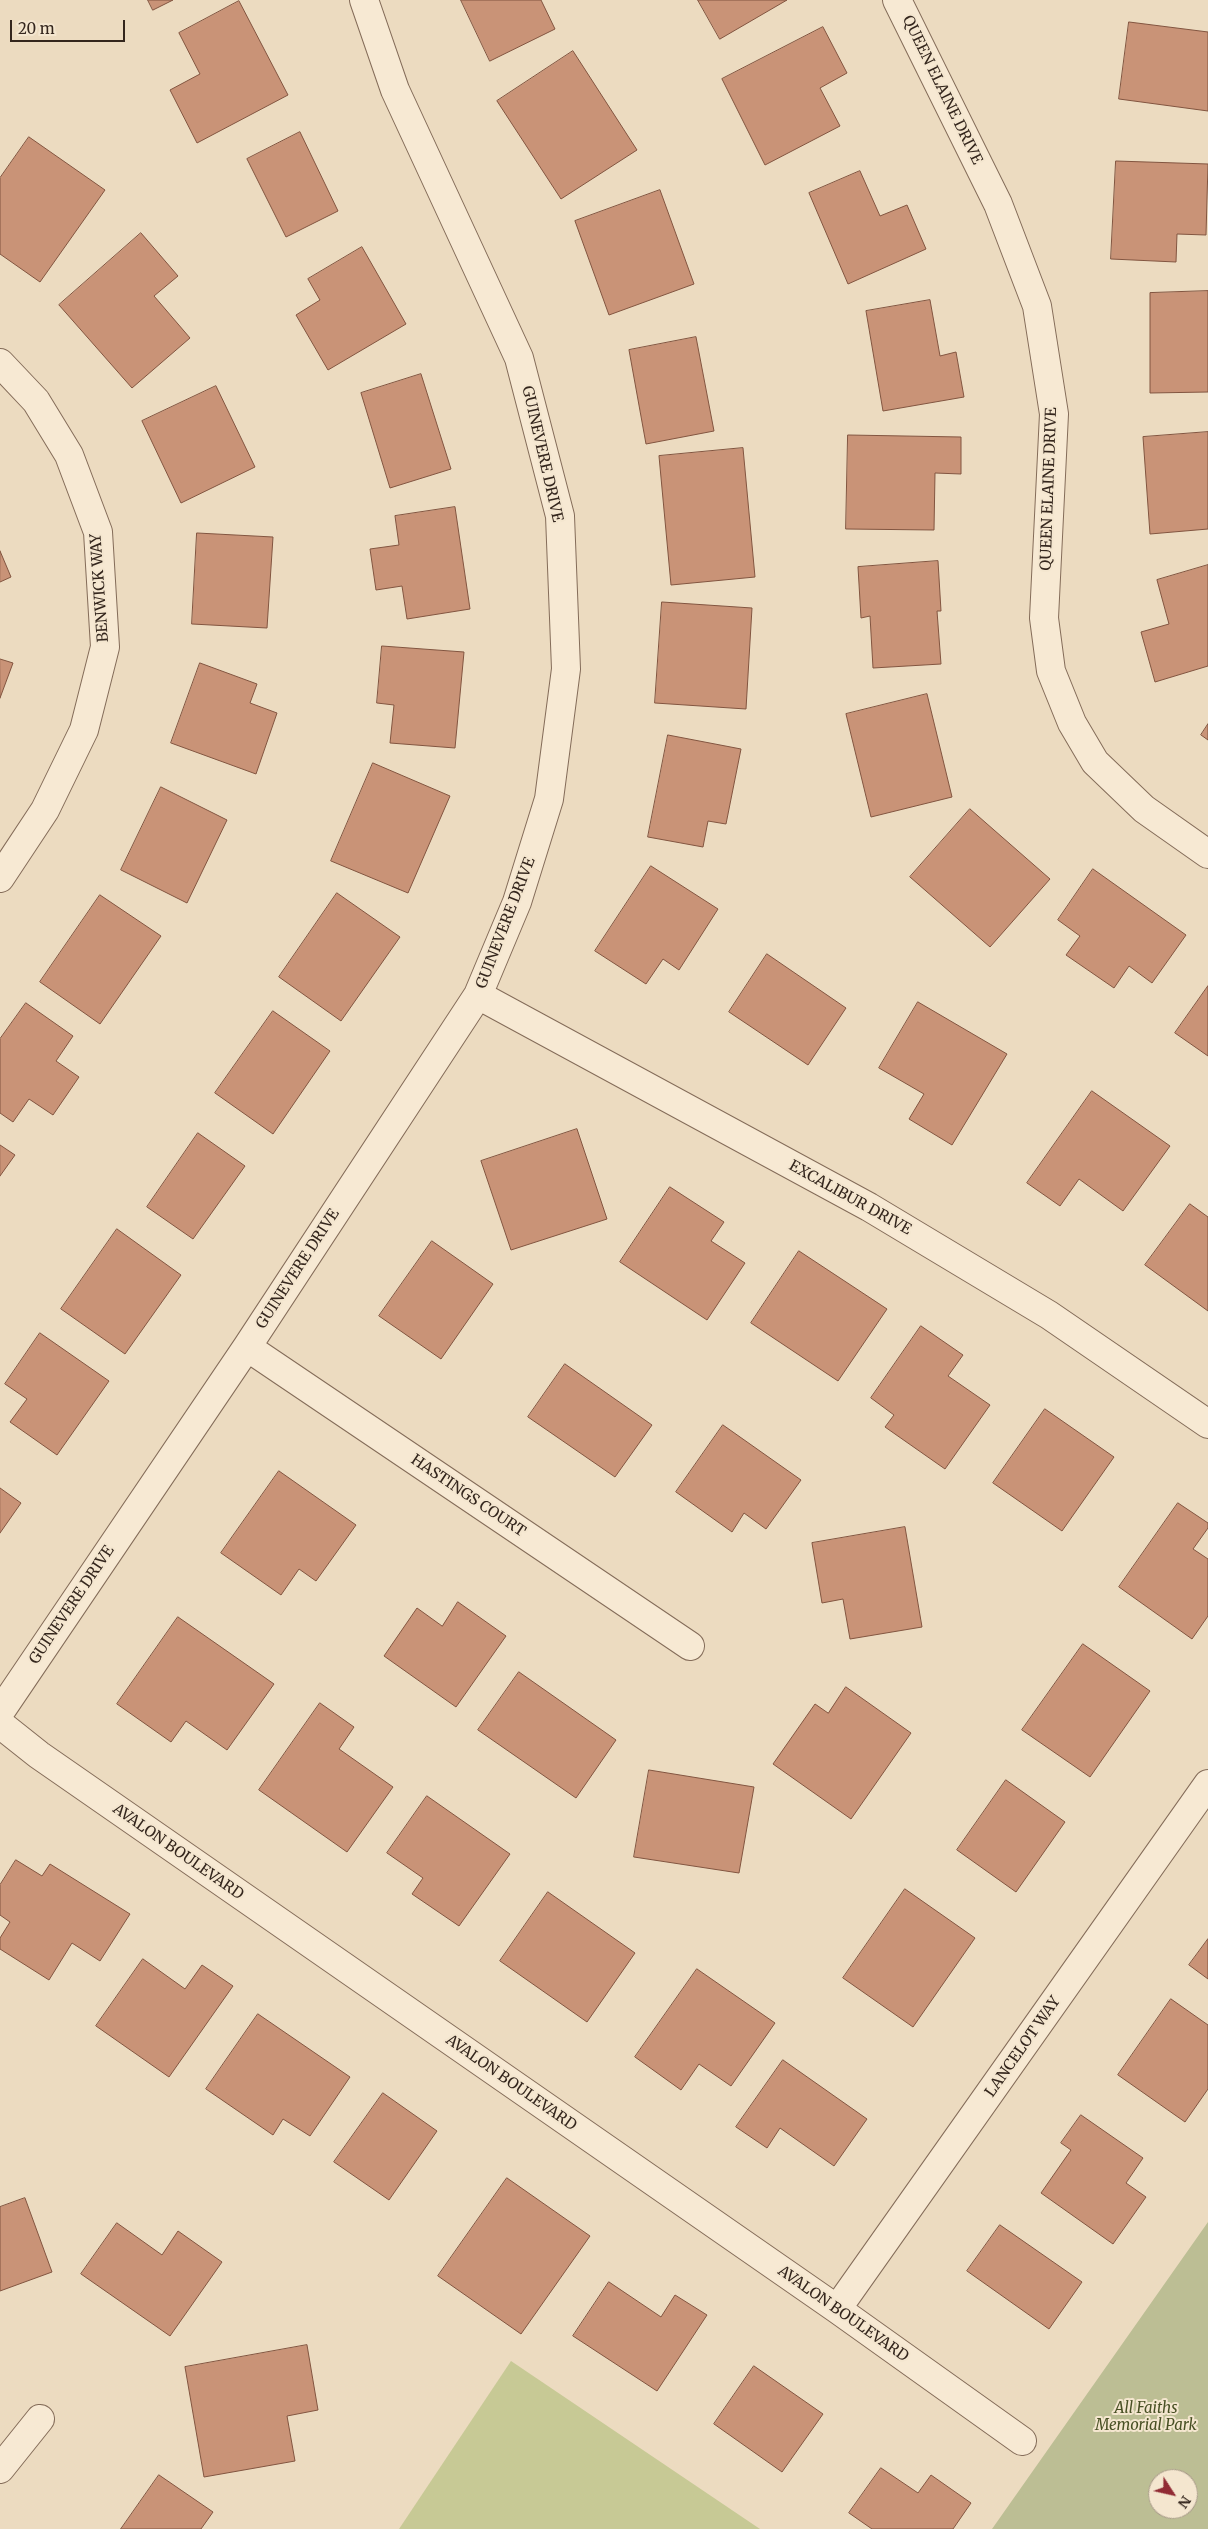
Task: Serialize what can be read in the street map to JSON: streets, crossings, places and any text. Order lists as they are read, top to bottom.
{
  "streets": {
    "street": [
      "QUEEN ELAINE DRIVE",
      "GUINEVERE DRIVE",
      "BENWICK WAY",
      "EXCALIBUR DRIVE",
      "HASTINGS COURT",
      "AVALON BOULEVARD",
      "LANCELOT WAY"
    ]
  },
  "crossings": [
    ["GUINEVERE DRIVE", "EXCALIBUR DRIVE"],
    ["GUINEVERE DRIVE", "HASTINGS COURT"],
    ["AVALON BOULEVARD", "LANCELOT WAY"]
  ],
  "parks": ["All Faiths Memorial Park"],
  "scale_bar": "20 m",
  "north": "bottom right"
}
